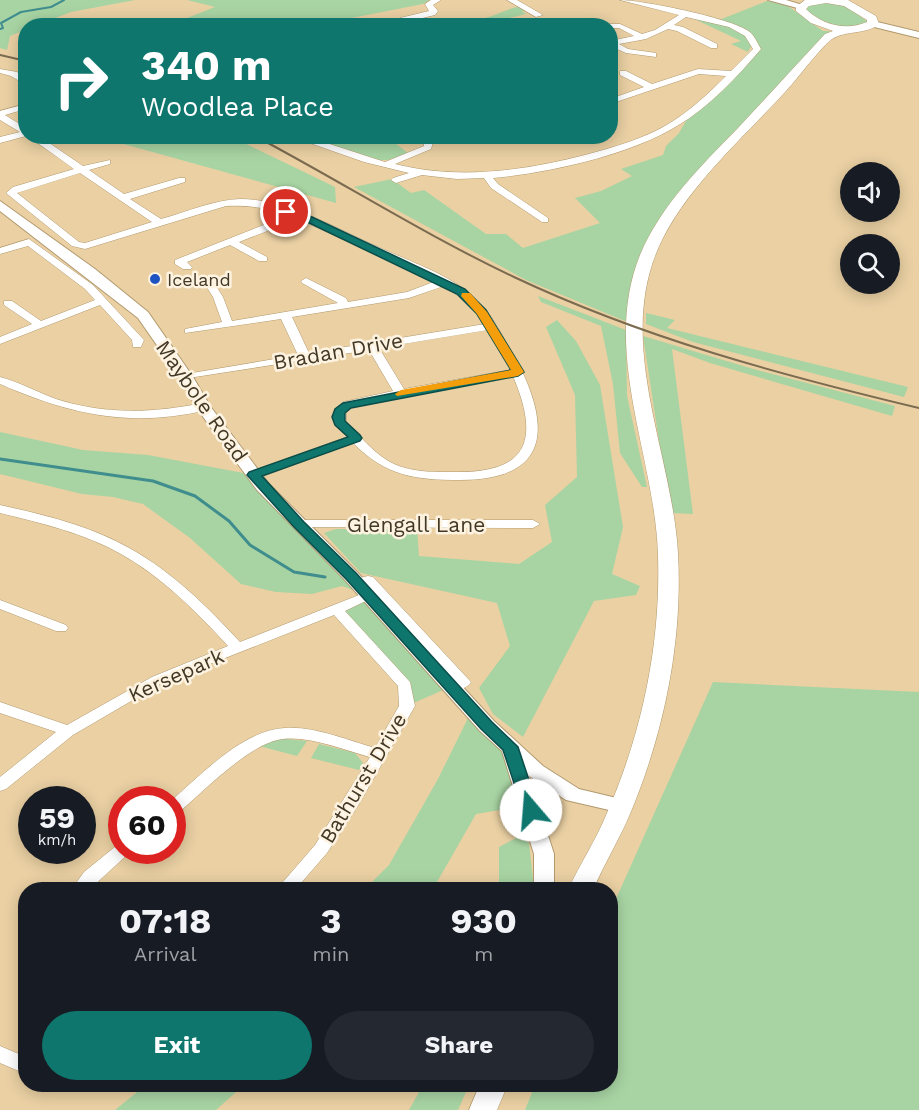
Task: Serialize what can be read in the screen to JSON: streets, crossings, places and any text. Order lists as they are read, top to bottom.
{
  "streets": {
    "main road": ["Maybole Road"],
    "street": [
      "Bradan Drive",
      "Glengall Lane",
      "Kersepark",
      "Bathurst Drive"
    ]
  },
  "crossings": [
    ["Bradan Drive", "Maybole Road"],
    ["Maybole Road", "Glengall Lane"],
    ["Maybole Road", "Kersepark"],
    ["Kersepark", "Bathurst Drive"]
  ],
  "places": ["Iceland"],
  "page": {
    "turn": ["340 m", "Woodlea Place"],
    "speed": "59 km/h",
    "limit": "60",
    "eta": [
      "07:18",
      "Arrival",
      "3",
      "min",
      "930",
      "m"
    ],
    "buttons": ["Exit", "Share"]
  }
}
